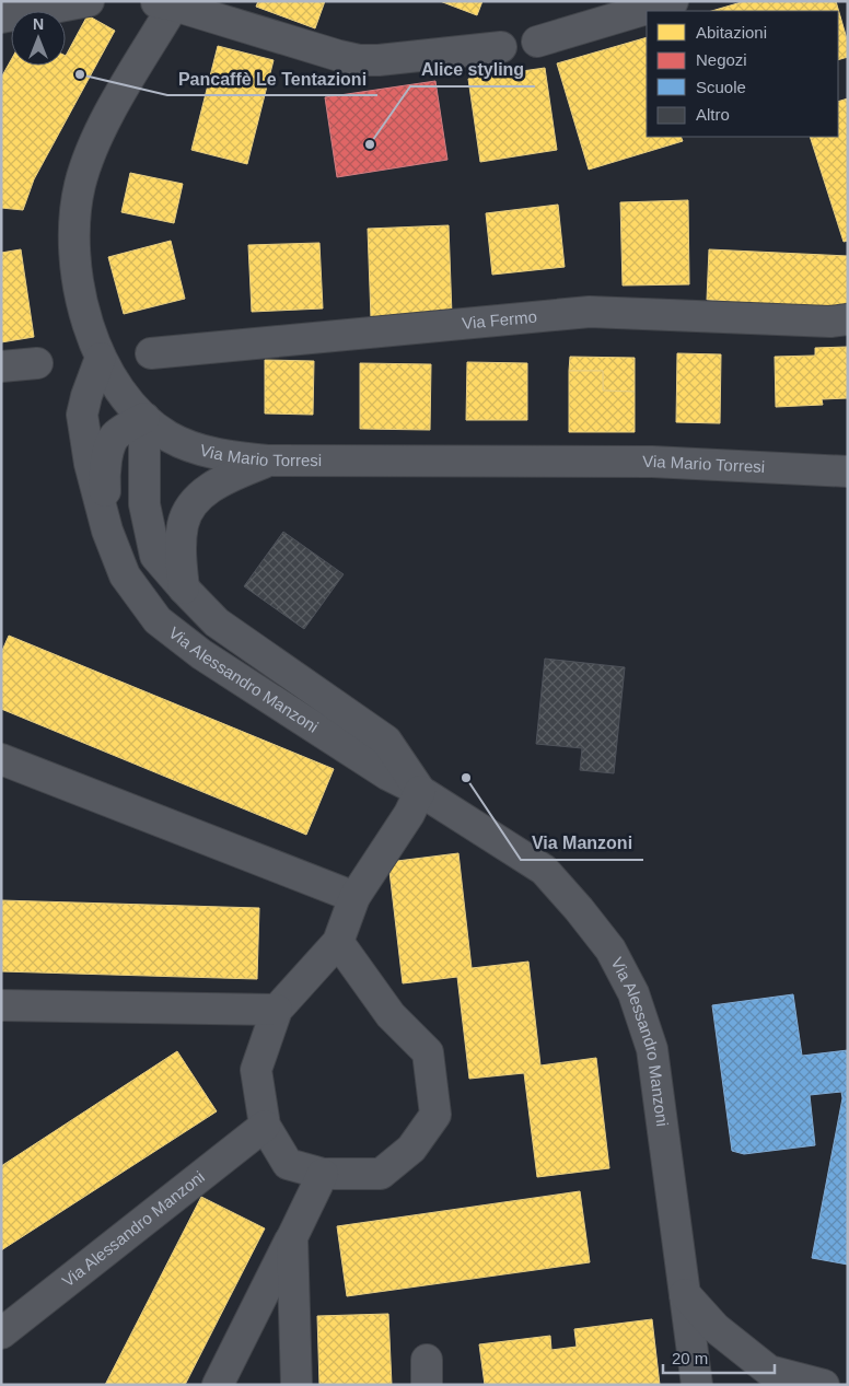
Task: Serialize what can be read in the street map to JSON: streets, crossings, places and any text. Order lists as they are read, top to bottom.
{
  "streets": {
    "street": ["Via Fermo", "Via Mario Torresi", "Via Alessandro Manzoni"]
  },
  "crossings": [
    ["Via Mario Torresi", "Via Alessandro Manzoni"]
  ],
  "places": ["Pancaffè Le Tentazioni", "Alice styling", "Via Manzoni"],
  "legend": [
    "Abitazioni",
    "Negozi",
    "Scuole",
    "Altro"
  ],
  "scale_bar": "20 m",
  "north": "top"
}
